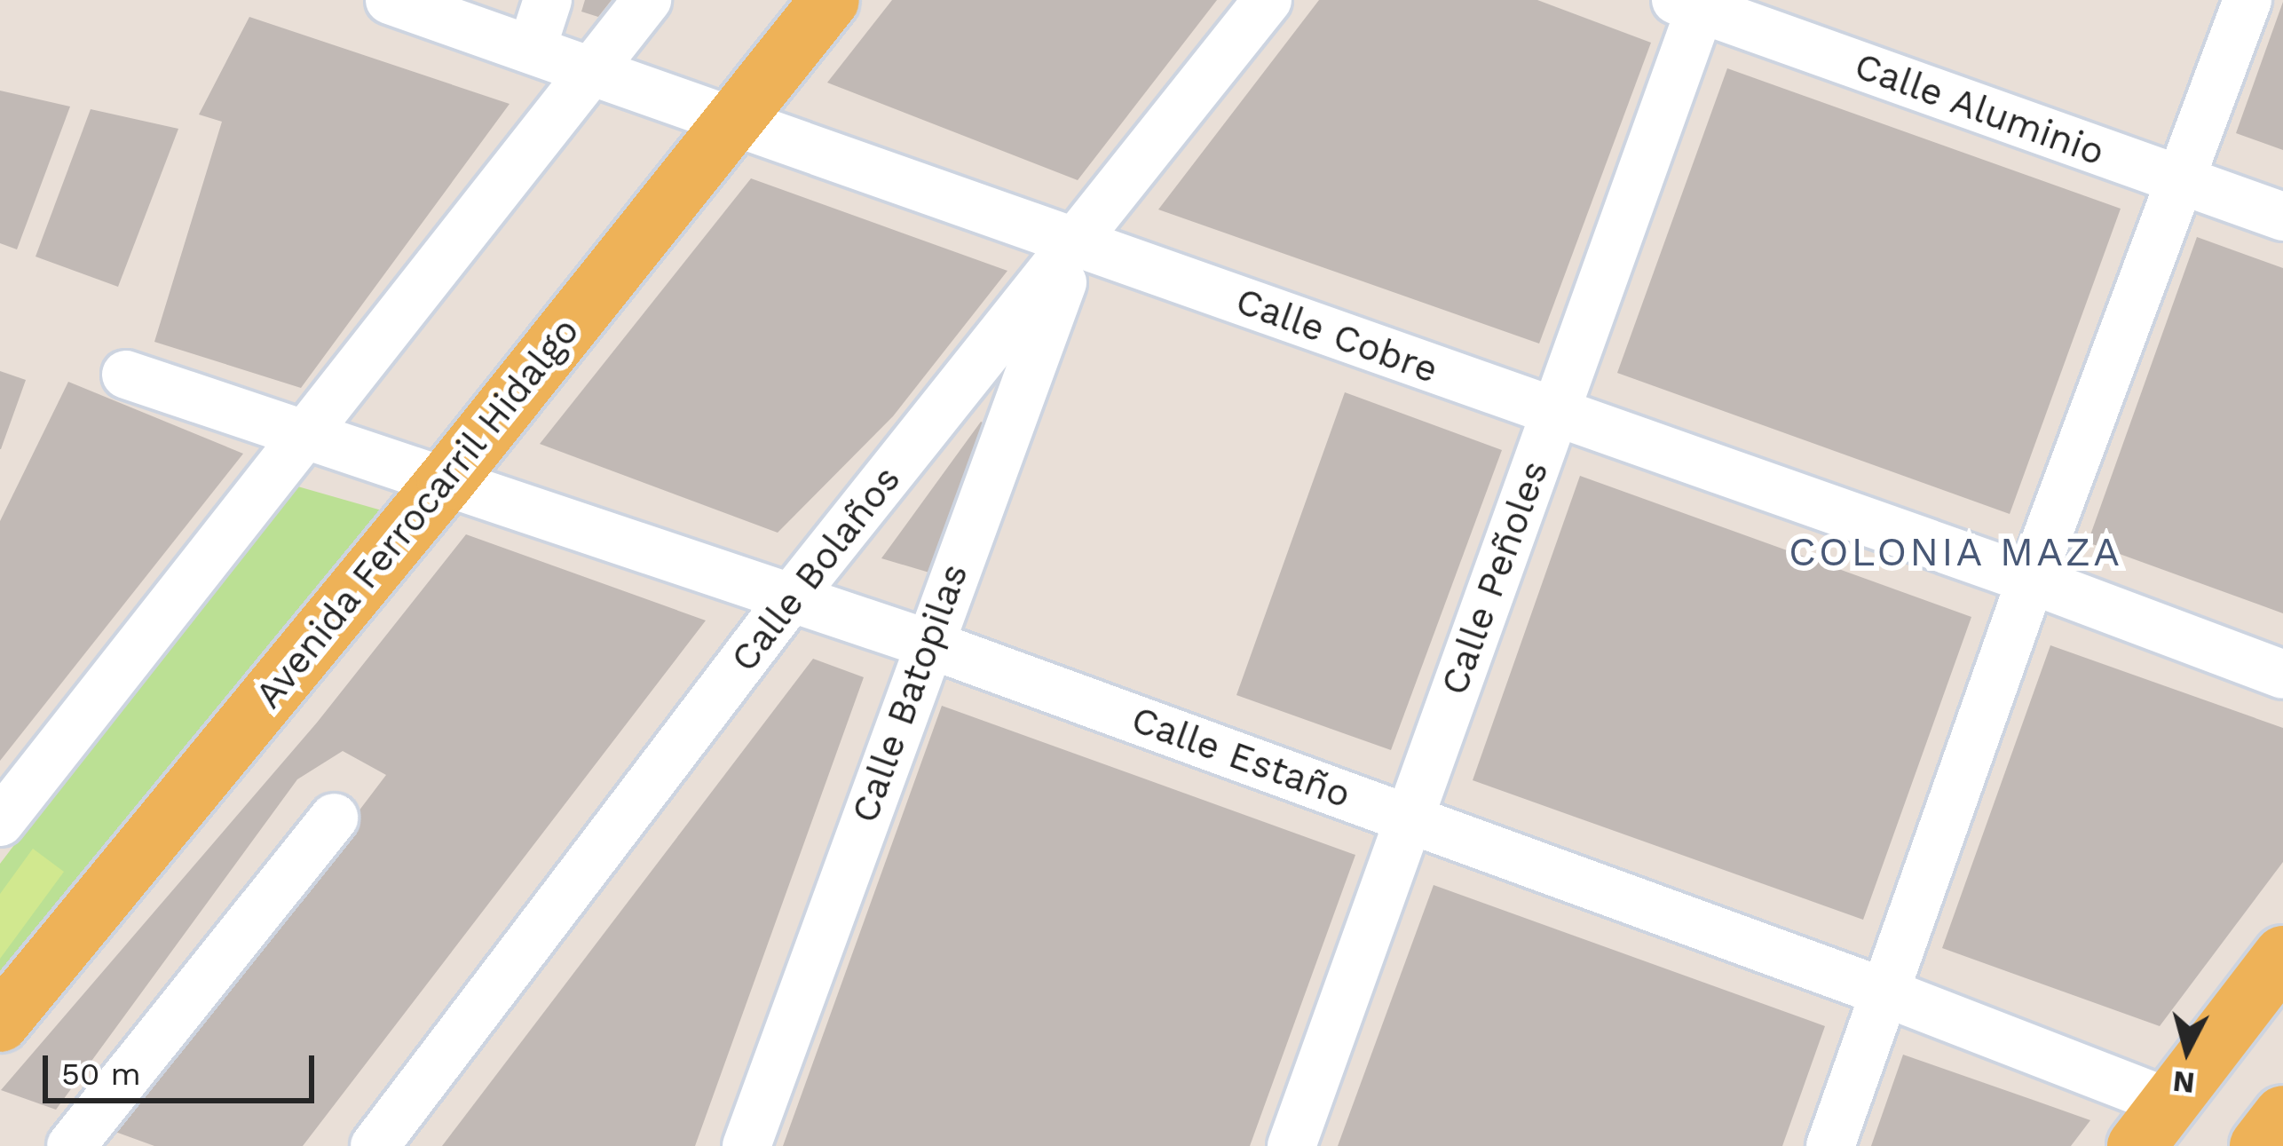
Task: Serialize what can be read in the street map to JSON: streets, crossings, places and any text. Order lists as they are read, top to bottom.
{
  "streets": {
    "main road": ["Avenida Ferrocarril Hidalgo"],
    "street": [
      "Calle Aluminio",
      "Calle Cobre",
      "Calle Bolaños",
      "Calle Peñoles",
      "Calle Batopilas",
      "Calle Estaño"
    ]
  },
  "crossings": [
    ["Calle Aluminio", "Calle Peñoles"],
    ["Calle Cobre", "Avenida Ferrocarril Hidalgo"],
    ["Calle Cobre", "Calle Bolaños"],
    ["Calle Cobre", "Calle Peñoles"],
    ["Calle Cobre", "Calle Batopilas"],
    ["Avenida Ferrocarril Hidalgo", "Calle Estaño"],
    ["Calle Bolaños", "Calle Batopilas"],
    ["Calle Bolaños", "Calle Estaño"],
    ["Calle Peñoles", "Calle Estaño"],
    ["Calle Batopilas", "Calle Estaño"]
  ],
  "districts": ["COLONIA MAZA"],
  "scale_bar": "50 m",
  "north": "bottom"
}
